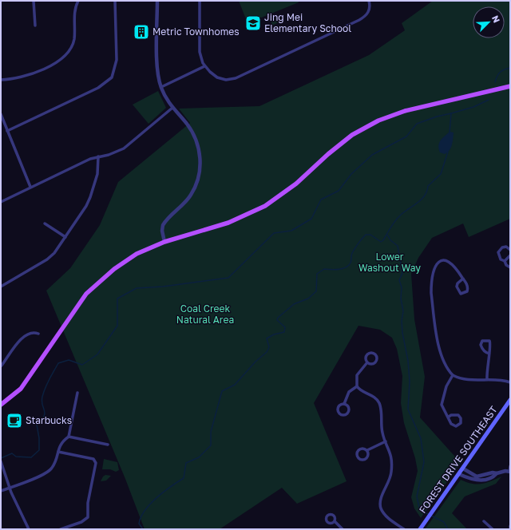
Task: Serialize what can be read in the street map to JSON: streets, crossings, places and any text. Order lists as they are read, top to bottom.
{
  "streets": {
    "main road": ["FOREST DRIVE SOUTHEAST"]
  },
  "parks": ["Lower Washout Way", "Coal Creek Natural Area"],
  "places": {
    "school or university": ["Jing Mei Elementary School"],
    "building": ["Metric Townhomes"],
    "cafe": ["Starbucks"]
  },
  "north": "top right"
}
